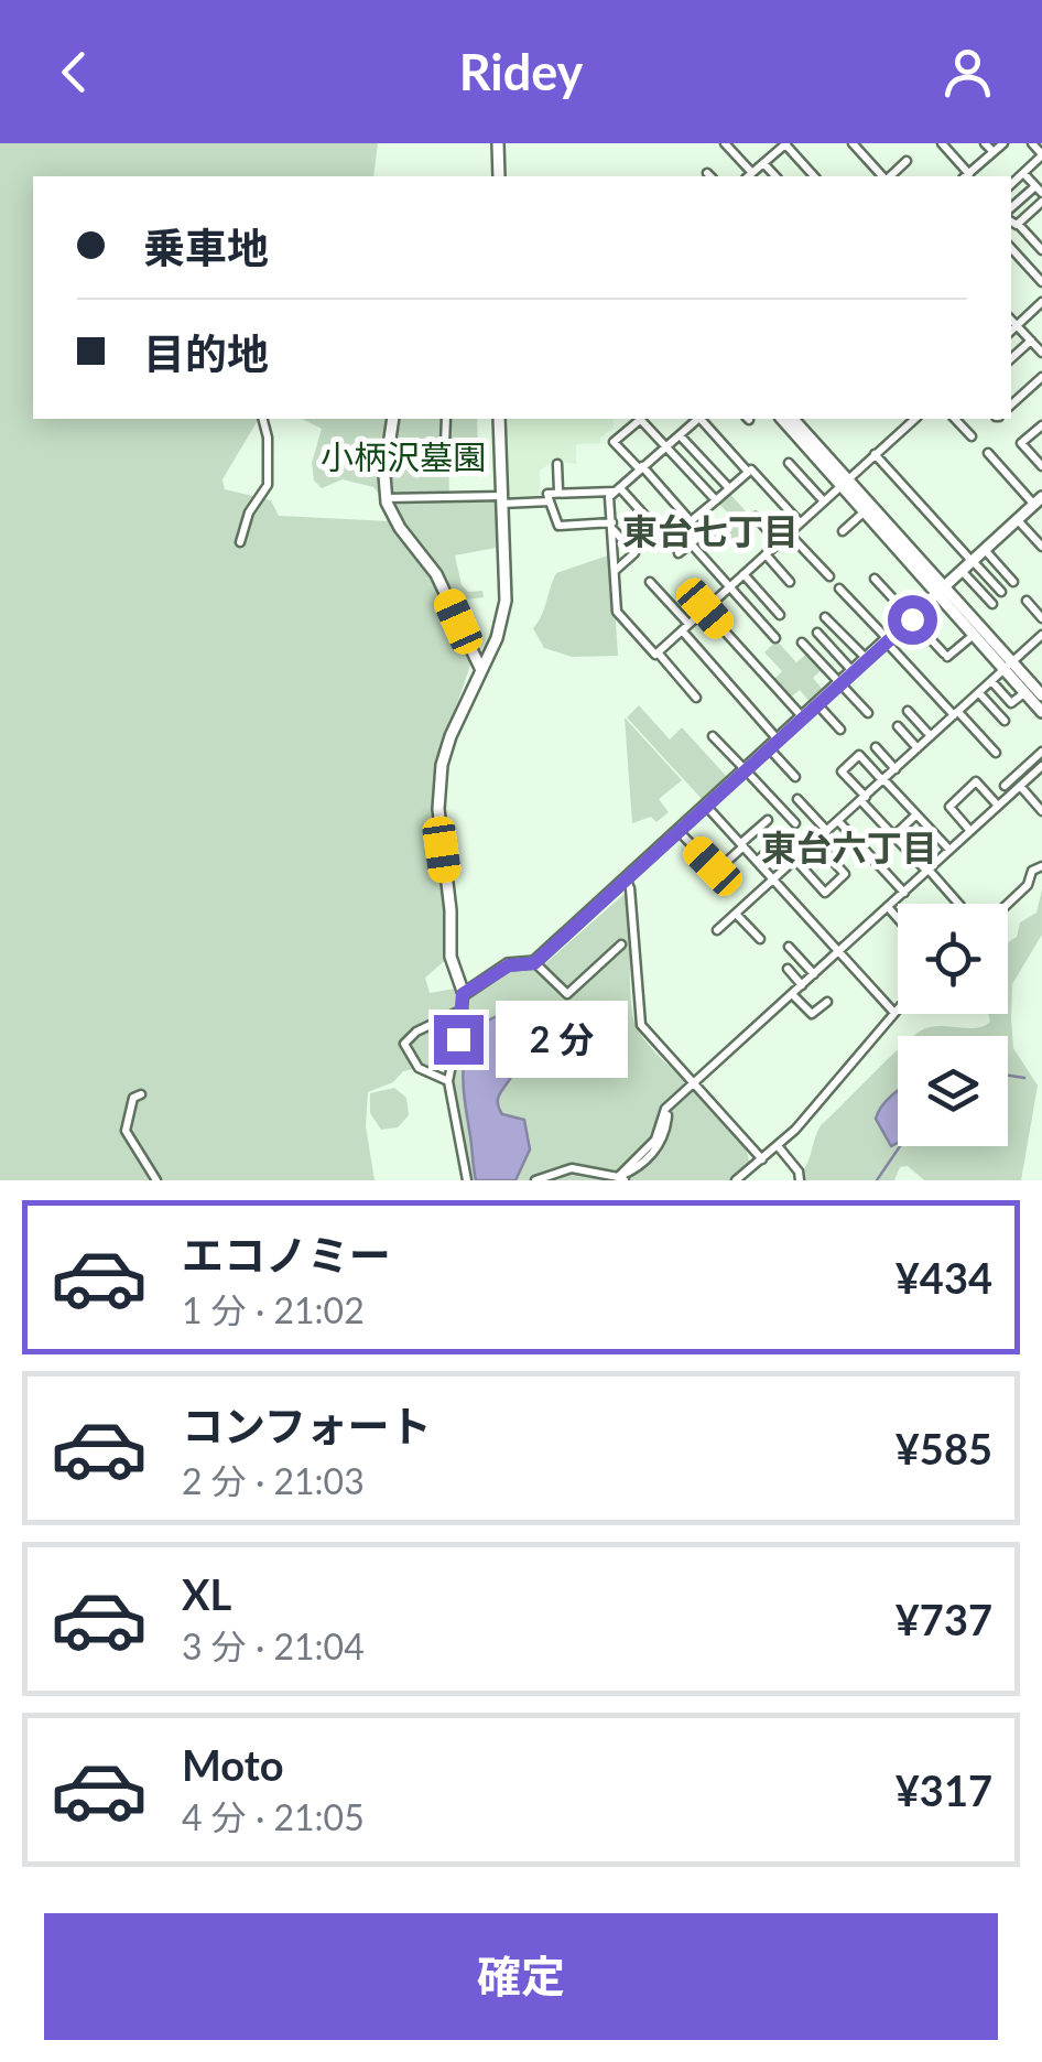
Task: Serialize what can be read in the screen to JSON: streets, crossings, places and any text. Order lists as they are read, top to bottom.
{
  "districts": ["東台七丁目", "東台六丁目"],
  "parks": ["小柄沢墓園"],
  "page": {
    "header": "Ridey",
    "banner": ["乗車地", "目的地"],
    "bubble": "2 分",
    "list": [
      {
        "name": "エコノミー",
        "note": "1 分 · 21:02",
        "value": "¥434"
      },
      {
        "name": "コンフォート",
        "note": "2 分 · 21:03",
        "value": "¥585"
      },
      {
        "name": "XL",
        "note": "3 分 · 21:04",
        "value": "¥737"
      },
      {
        "name": "Moto",
        "note": "4 分 · 21:05",
        "value": "¥317"
      }
    ],
    "buttons": "確定"
  }
}
